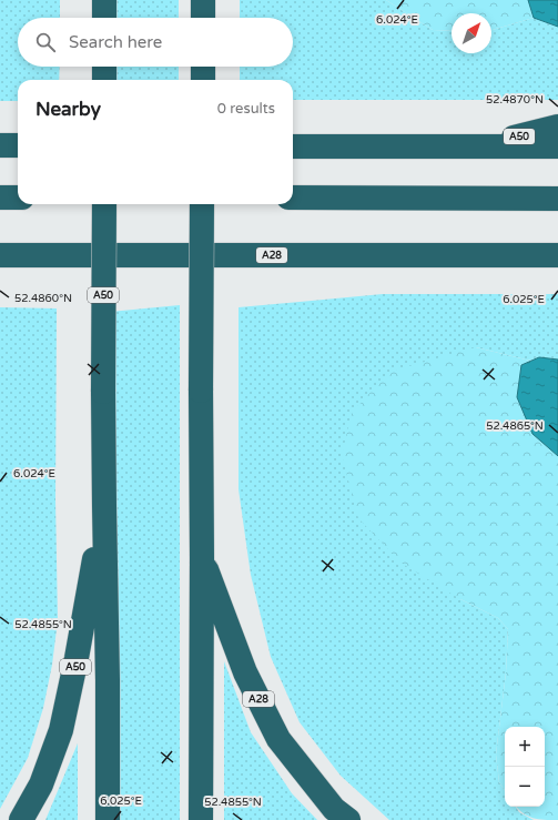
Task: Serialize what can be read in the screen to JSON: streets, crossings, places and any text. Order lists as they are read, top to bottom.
{
  "streets": {
    "highway": ["A50", "A28"]
  },
  "north": "top right",
  "page": {
    "search": "Search here",
    "heading": ["Nearby", "0 results"],
    "map_buttons": ["+", "−"]
  },
  "coordinates": [
    "6.024°E",
    "52.4870°N",
    "52.4860°N",
    "6.025°E",
    "52.4865°N",
    "52.4855°N"
  ]
}
